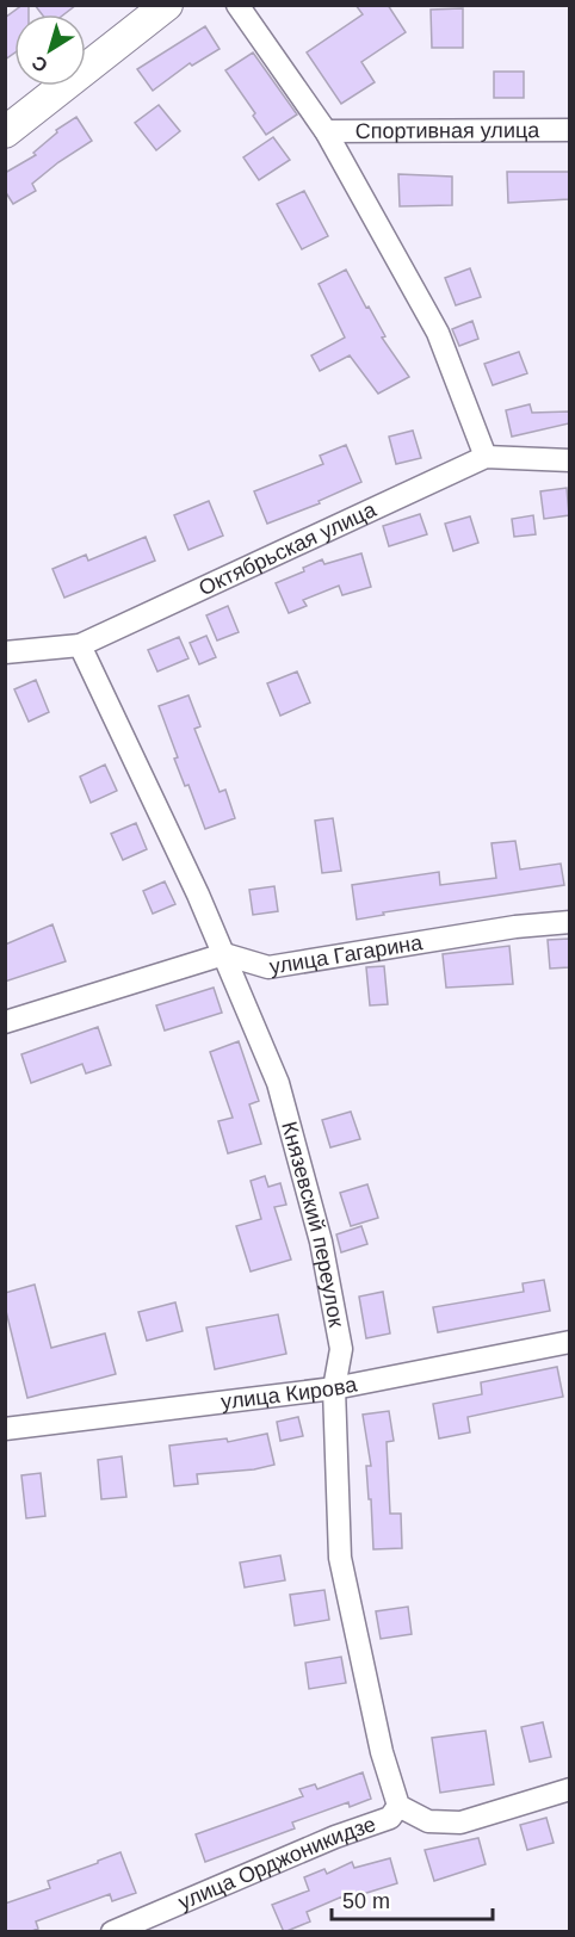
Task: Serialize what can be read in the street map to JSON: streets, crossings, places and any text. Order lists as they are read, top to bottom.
{
  "streets": {
    "street": [
      "Спортивная улица",
      "Октябрьская улица",
      "улица Гагарина",
      "Князевский переулок",
      "улица Кирова",
      "улица Орджоникидзе"
    ]
  },
  "crossings": [
    ["Октябрьская улица", "Князевский переулок"],
    ["улица Гагарина", "Князевский переулок"],
    ["Князевский переулок", "улица Кирова"],
    ["Князевский переулок", "улица Орджоникидзе"]
  ],
  "scale_bar": "50 m",
  "north": "bottom left"
}
